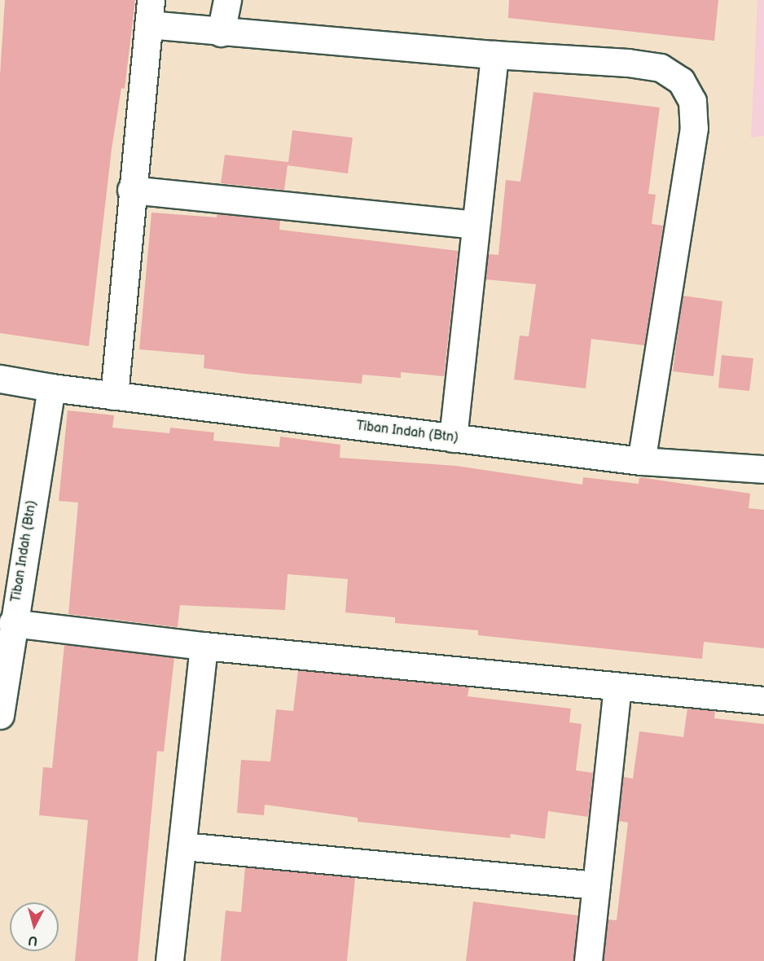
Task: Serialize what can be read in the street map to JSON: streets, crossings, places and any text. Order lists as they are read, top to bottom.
{
  "streets": {
    "street": ["Tiban Indah (Btn)"]
  },
  "north": "bottom"
}
